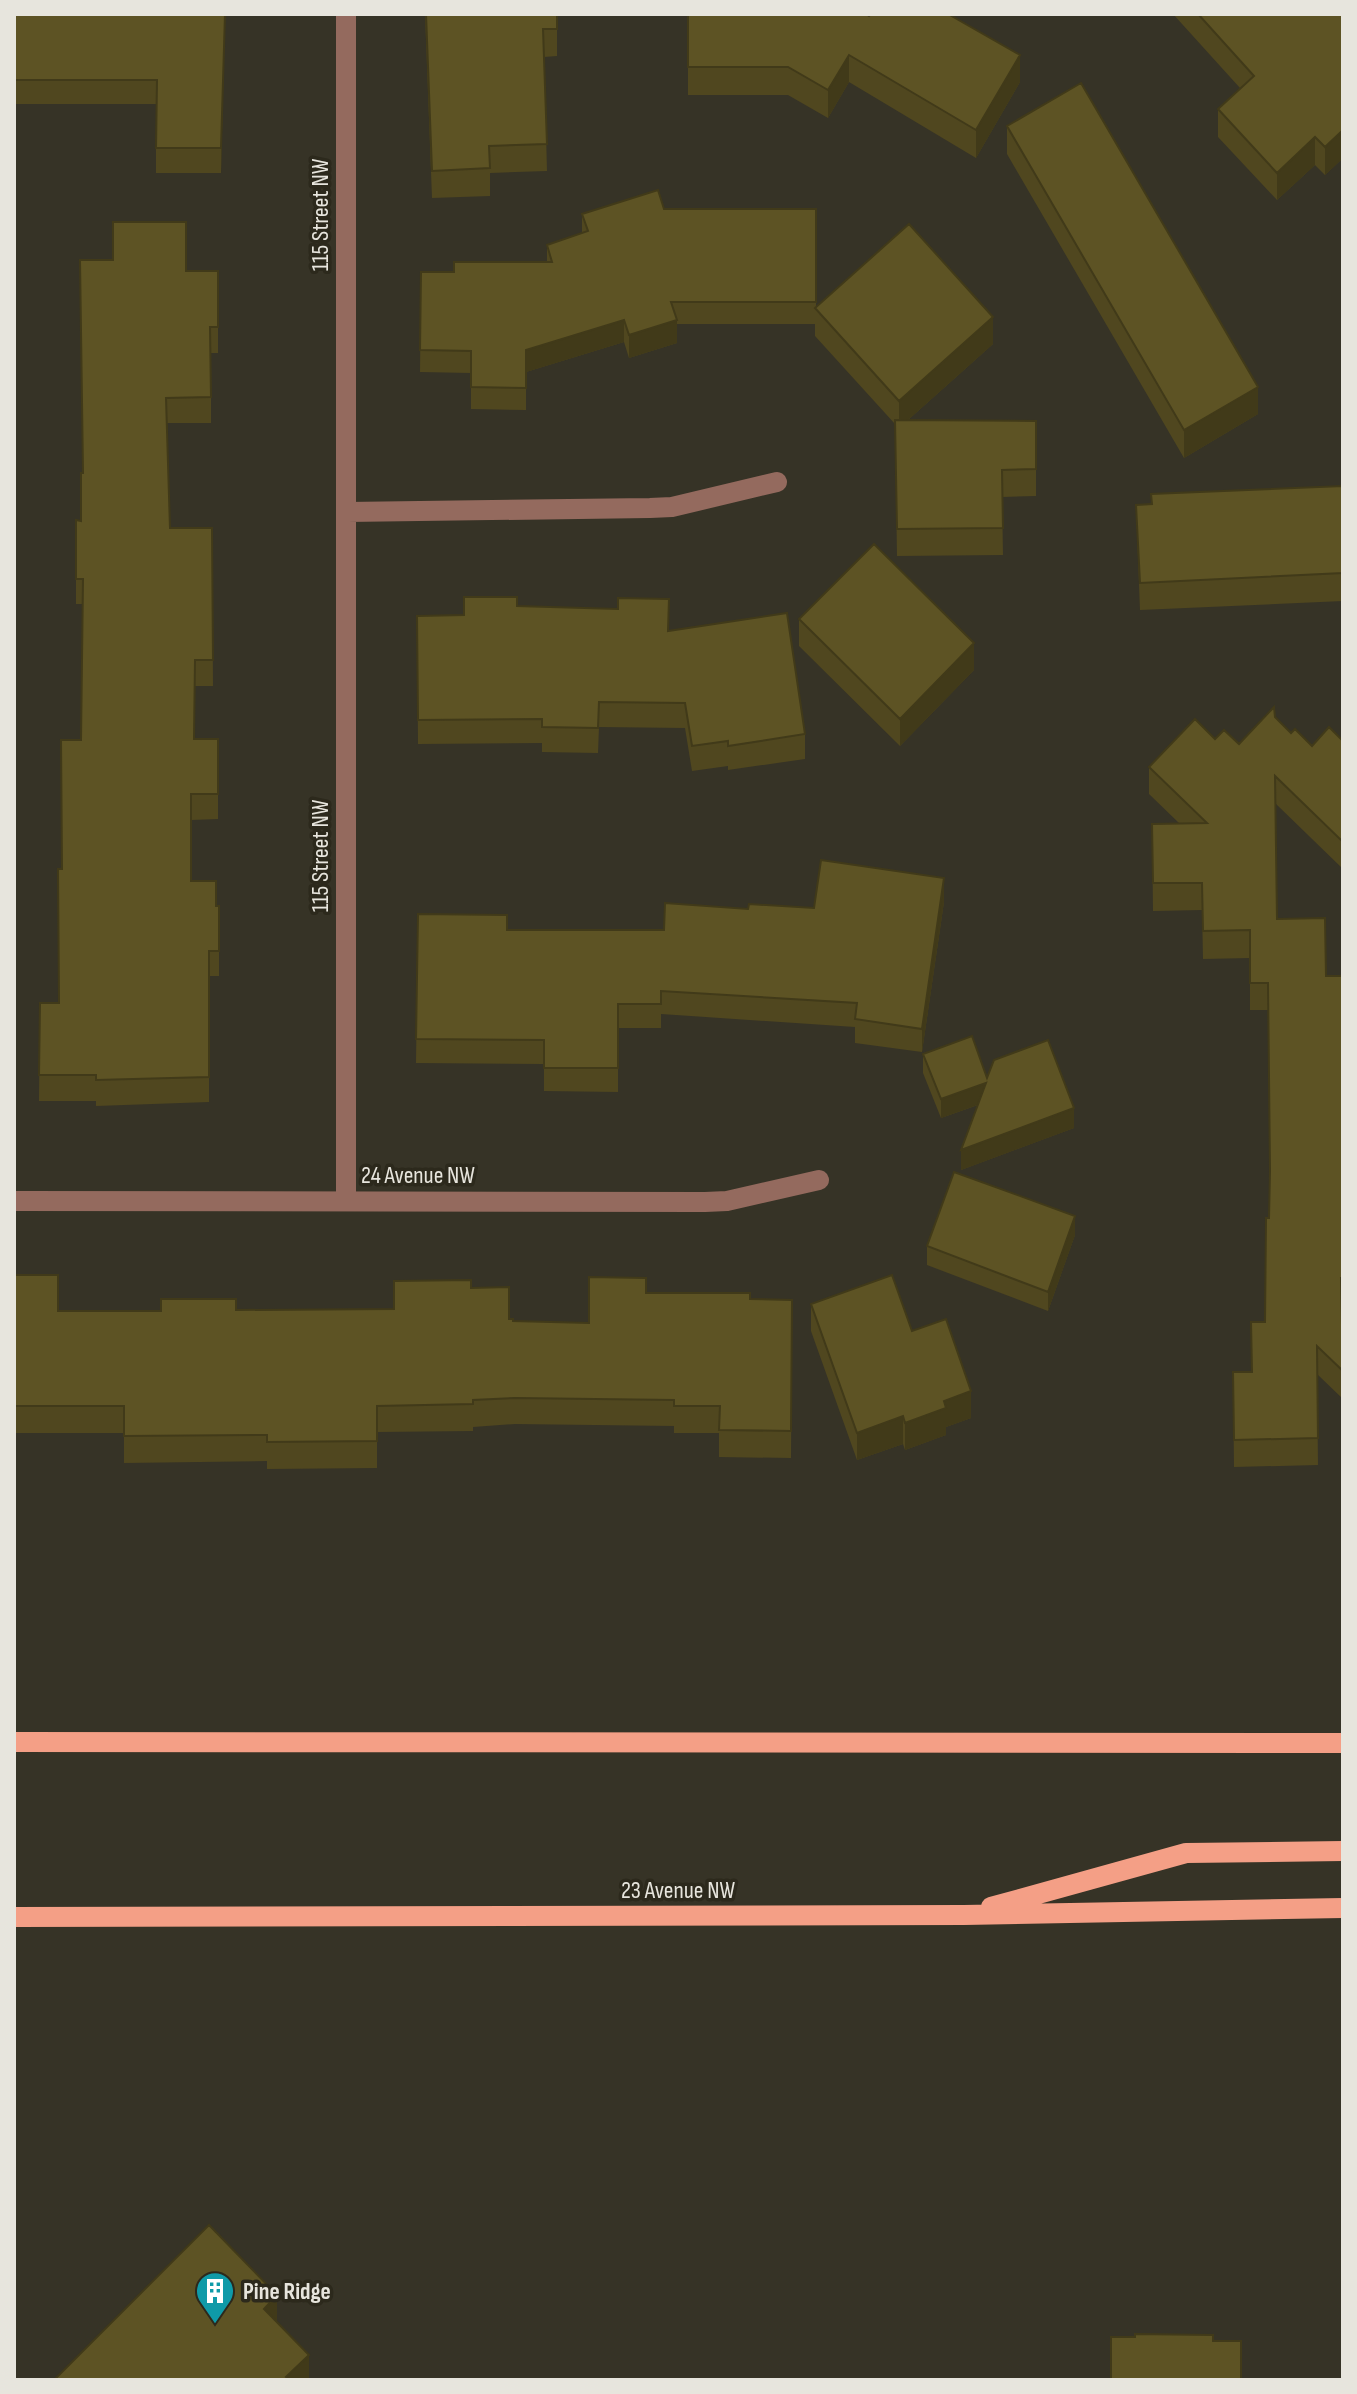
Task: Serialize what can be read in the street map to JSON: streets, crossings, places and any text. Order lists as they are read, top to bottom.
{
  "streets": {
    "main road": ["23 Avenue NW"],
    "street": ["115 Street NW", "24 Avenue NW"]
  },
  "crossings": [
    ["115 Street NW", "24 Avenue NW"]
  ],
  "places": {
    "building": ["Pine Ridge"]
  }
}
